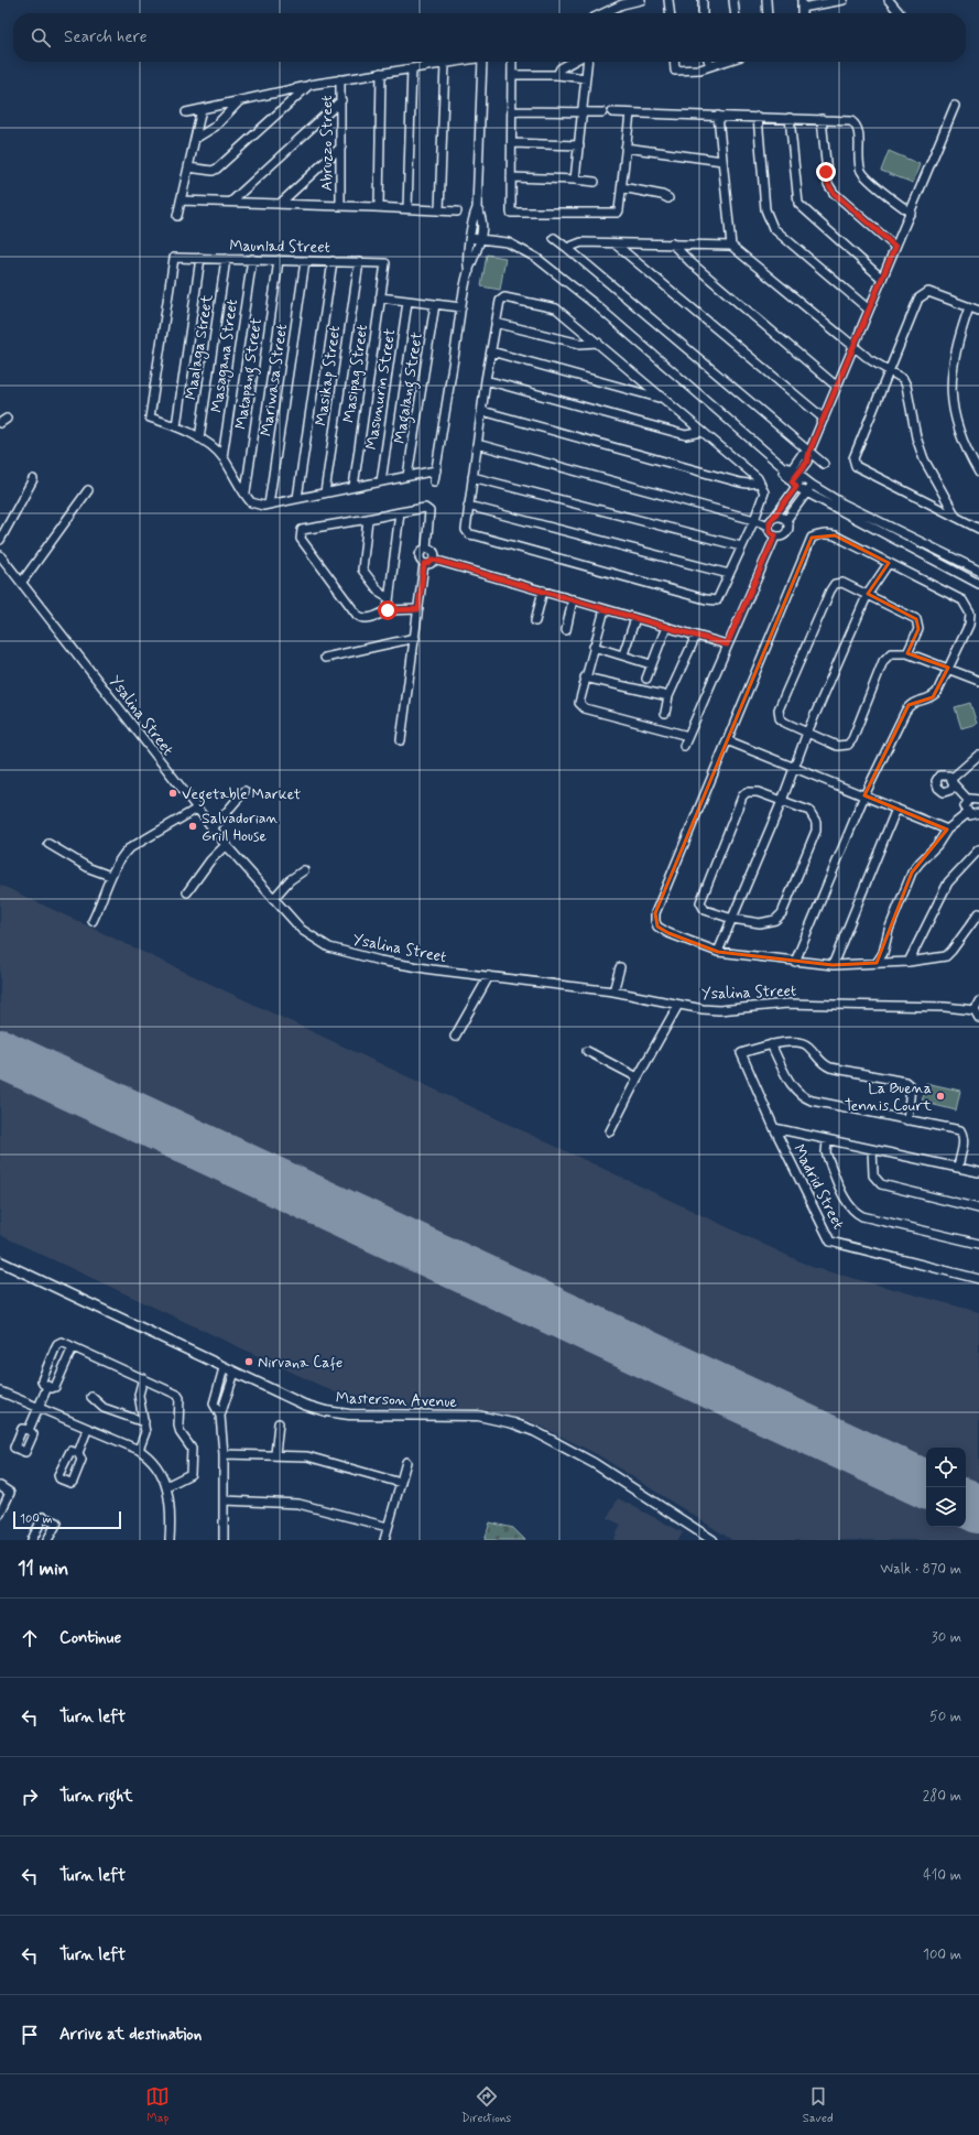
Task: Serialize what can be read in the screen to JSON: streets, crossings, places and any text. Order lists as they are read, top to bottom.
{
  "streets": {
    "main road": ["Masterson Avenue"],
    "street": [
      "Abruzzo Street",
      "Maunlad Street",
      "Maalaga Street",
      "Masagana Street",
      "Matapang Street",
      "Masipag Street",
      "Masikap Street",
      "Mariwasa Street",
      "Magalang Street",
      "Masunurin Street",
      "Ysalina Street",
      "Madrid Street"
    ]
  },
  "crossings": [
    ["Maunlad Street", "Maalaga Street"],
    ["Maunlad Street", "Masagana Street"],
    ["Maunlad Street", "Matapang Street"],
    ["Maunlad Street", "Masipag Street"],
    ["Maunlad Street", "Masikap Street"],
    ["Maunlad Street", "Mariwasa Street"]
  ],
  "places": [
    "Vegetable Market",
    "Salvadorian Grill House",
    "La Buena Tennis Court",
    "Nirvana Cafe"
  ],
  "scale_bar": "100 m",
  "page": {
    "search": "Search here",
    "scale": "100 m",
    "heading": ["11 min", "Walk · 870 m"],
    "list": [
      ["Continue", "30 m"],
      ["Turn left", "50 m"],
      ["Turn right", "280 m"],
      ["Turn left", "410 m"],
      ["Turn left", "100 m"],
      "Arrive at destination"
    ],
    "nav": ["Map", "Directions", "Saved"]
  }
}
